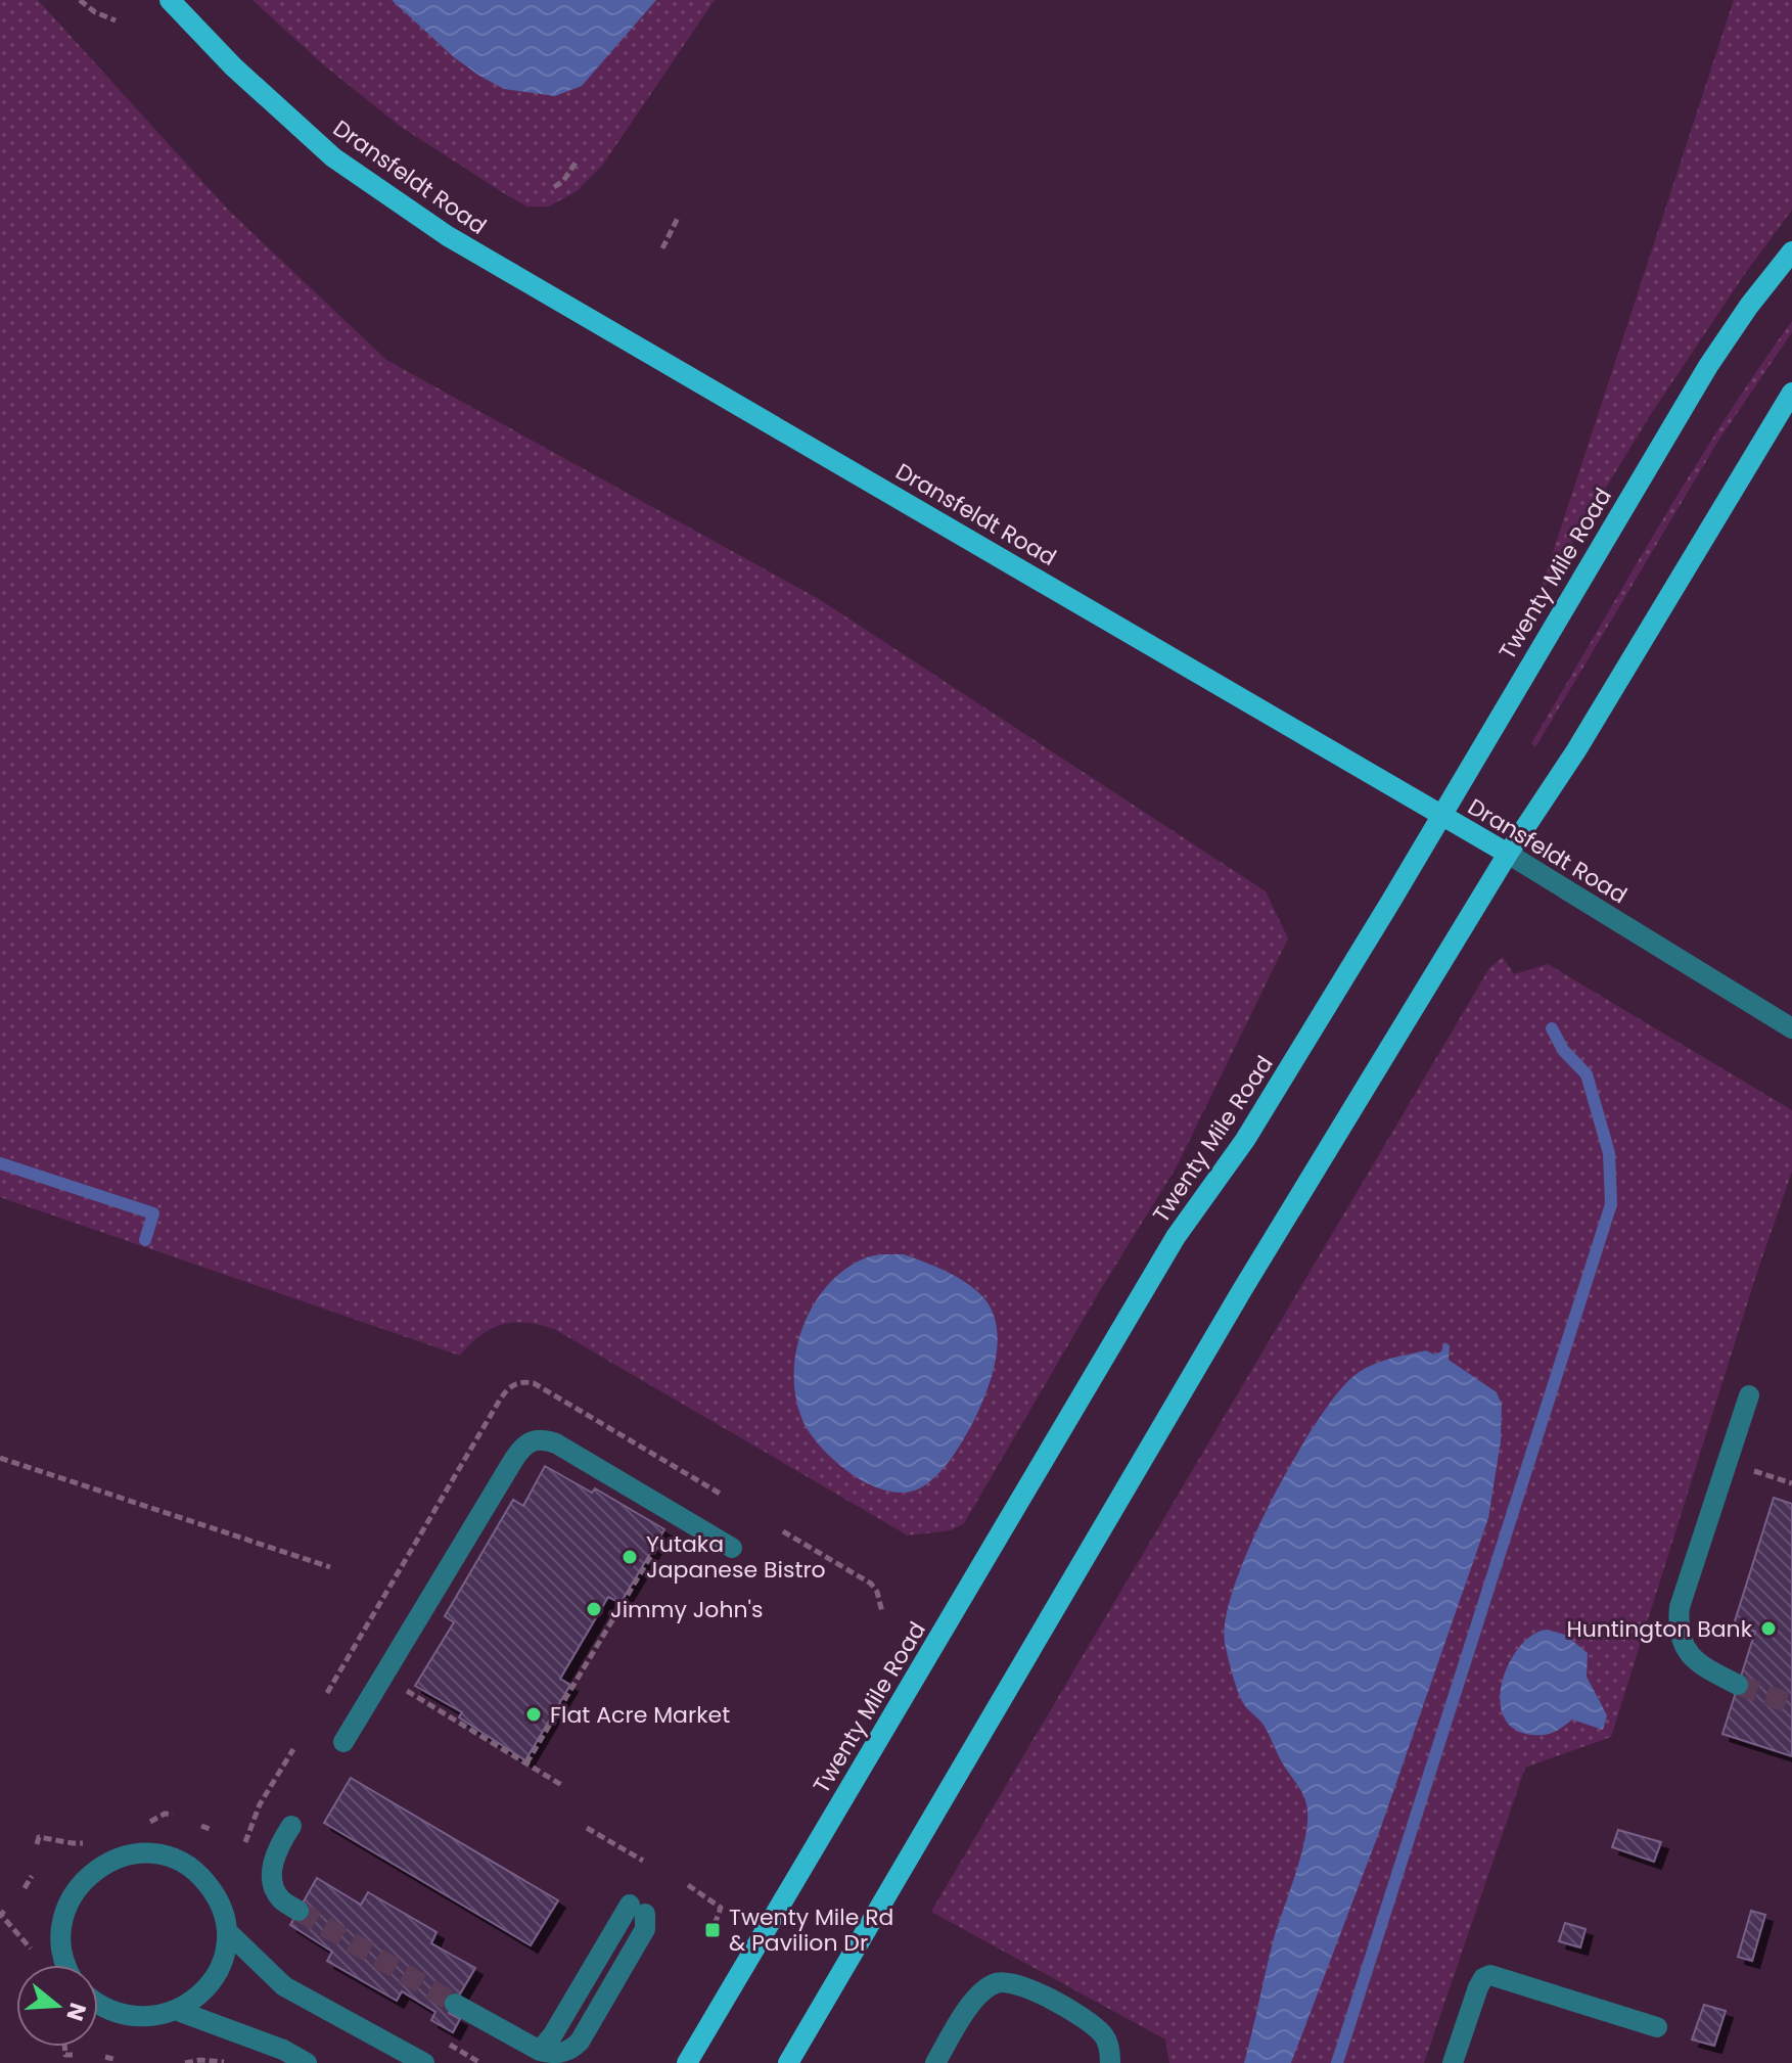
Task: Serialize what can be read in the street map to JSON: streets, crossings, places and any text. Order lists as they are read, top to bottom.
{
  "streets": {
    "main road": ["Dransfeldt Road", "Twenty Mile Road"]
  },
  "crossings": [
    ["Dransfeldt Road", "Twenty Mile Road"]
  ],
  "places": {
    "other": [
      "Yutaka Japanese Bistro",
      "Jimmy John's",
      "Huntington Bank",
      "Flat Acre Market"
    ],
    "transit": ["Twenty Mile Rd & Pavilion Dr"]
  },
  "north": "right"
}
